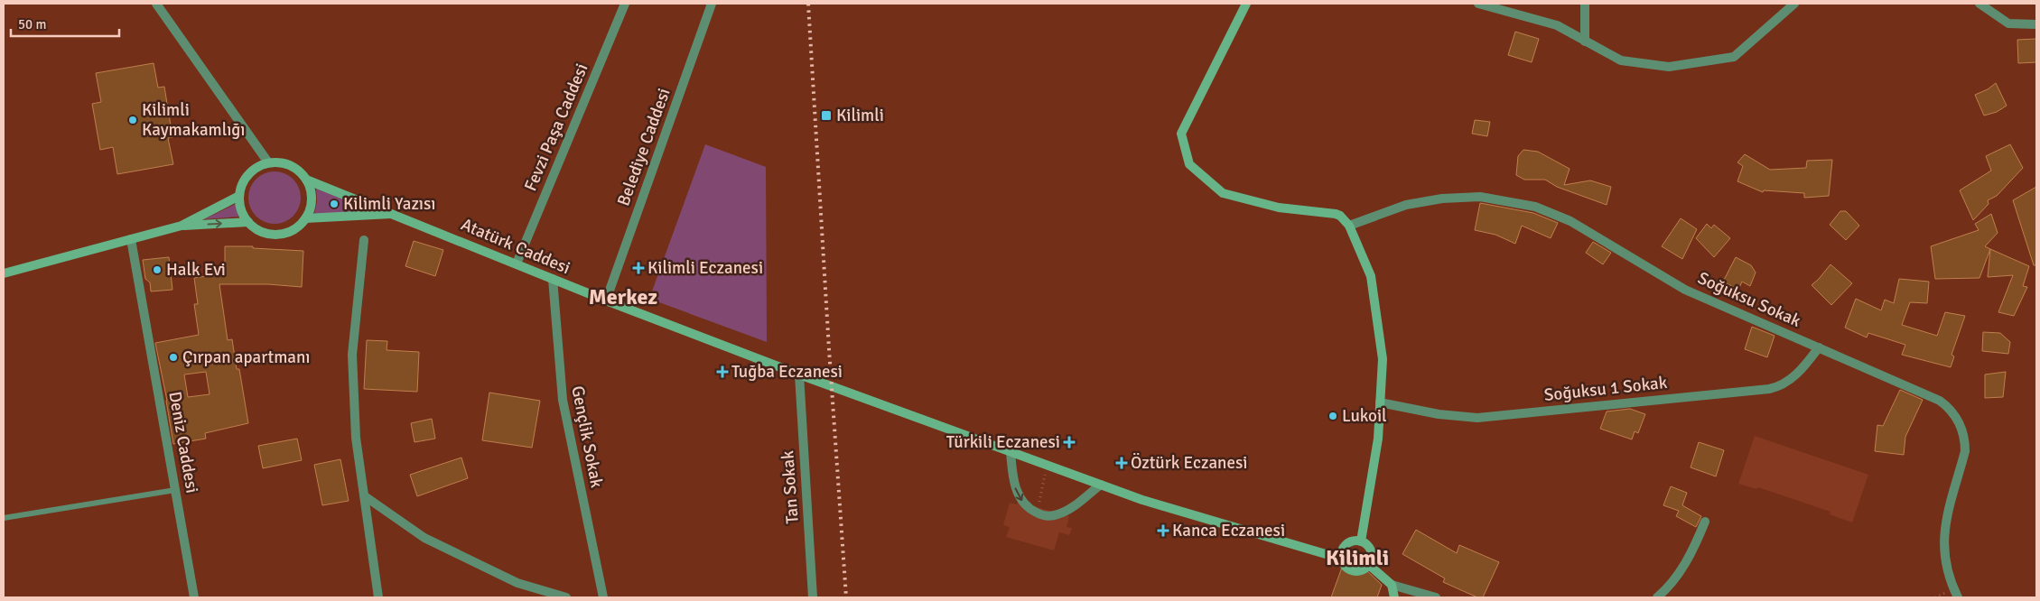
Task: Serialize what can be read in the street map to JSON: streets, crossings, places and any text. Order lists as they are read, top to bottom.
{
  "streets": {
    "main road": ["Atatürk Caddesi"],
    "street": [
      "Fevzi Paşa Caddesi",
      "Belediye Caddesi",
      "Soğuksu Sokak",
      "Soğuksu 1 Sokak",
      "Gençlik Sokak",
      "Deniz Caddesi",
      "Tan Sokak"
    ]
  },
  "crossings": [
    ["Fevzi Paşa Caddesi", "Atatürk Caddesi"],
    ["Belediye Caddesi", "Atatürk Caddesi"],
    ["Atatürk Caddesi", "Gençlik Sokak"],
    ["Atatürk Caddesi", "Tan Sokak"],
    ["Soğuksu Sokak", "Soğuksu 1 Sokak"]
  ],
  "districts": ["Merkez", "Kilimli"],
  "places": {
    "transit": ["Kilimli"],
    "other": [
      "Kilimli Kaymakamlığı",
      "Kilimli Yazısı",
      "Halk Evi",
      "Çırpan apartmanı",
      "Lukoil"
    ],
    "health": [
      "Kilimli Eczanesi",
      "Tuğba Eczanesi",
      "Türkili Eczanesi",
      "Öztürk Eczanesi",
      "Kanca Eczanesi"
    ]
  },
  "scale_bar": "50 m"
}
